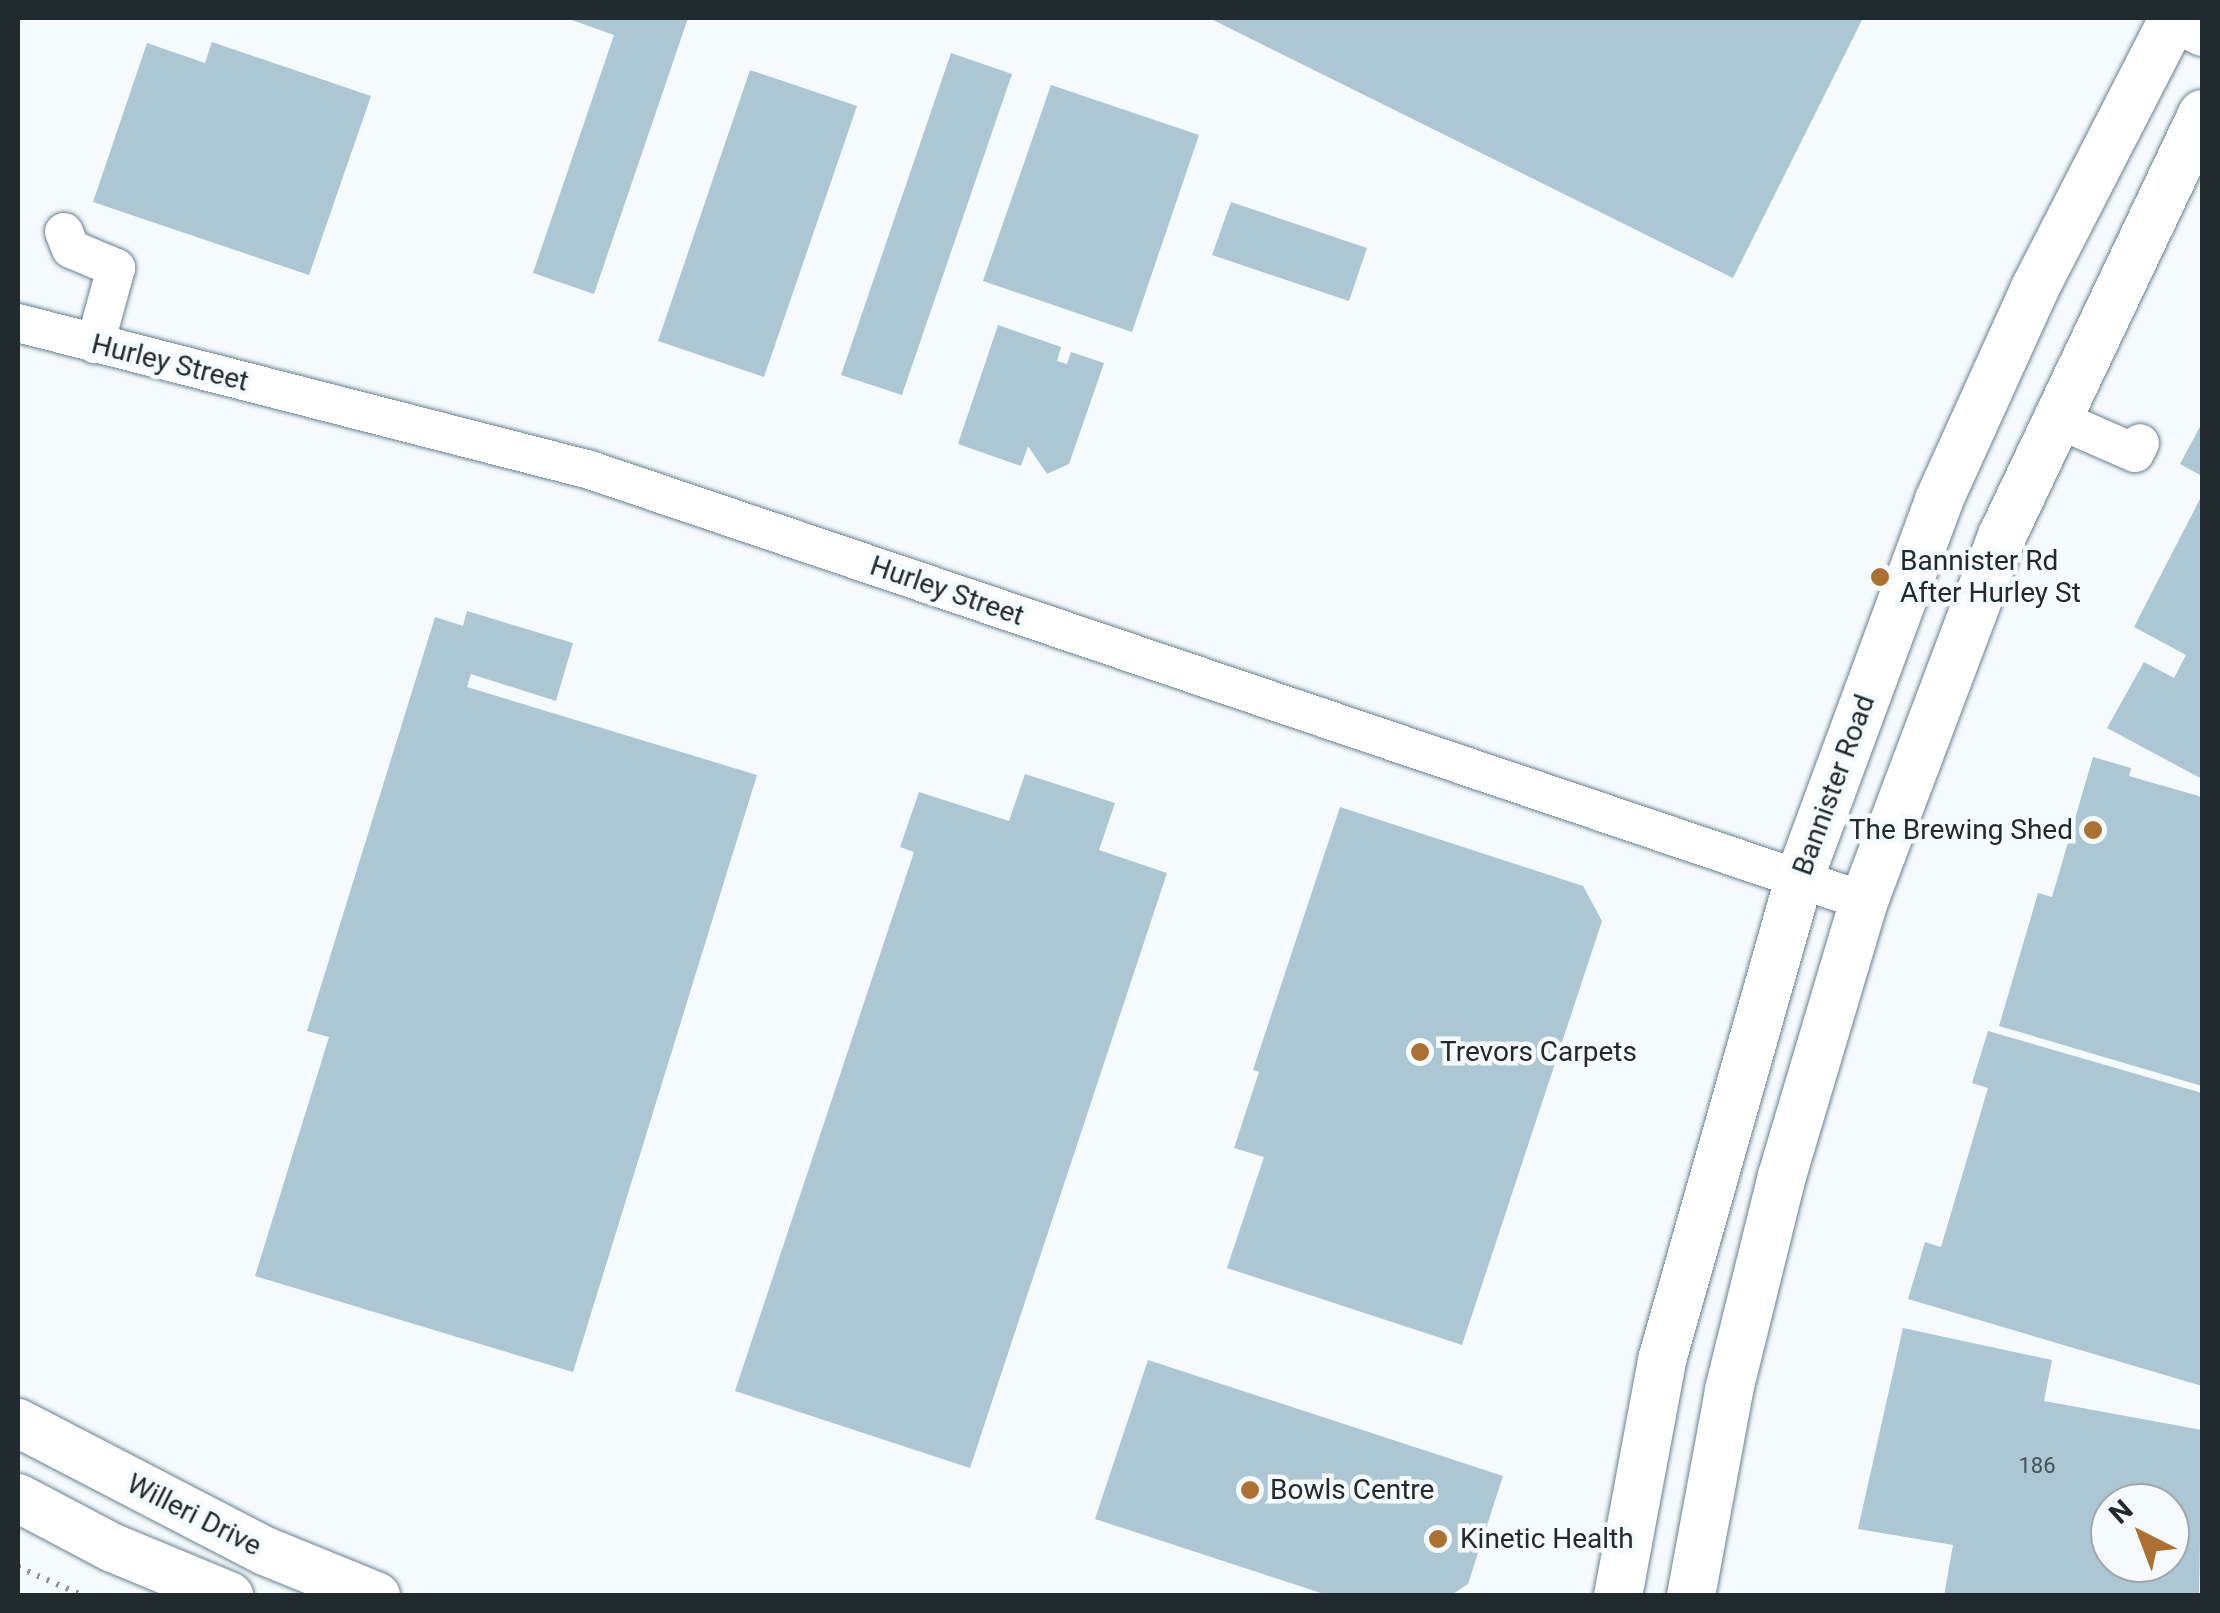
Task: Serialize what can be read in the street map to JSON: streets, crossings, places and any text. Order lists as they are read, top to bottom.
{
  "streets": {
    "main road": ["Bannister Road", "Willeri Drive"],
    "street": ["Hurley Street"]
  },
  "crossings": [
    ["Hurley Street", "Bannister Road"]
  ],
  "places": [
    "Bannister Rd After Hurley St",
    "The Brewing Shed",
    "Trevors Carpets",
    "Bowls Centre",
    "Kinetic Health"
  ],
  "house_numbers": ["186"],
  "north": "top left"
}
